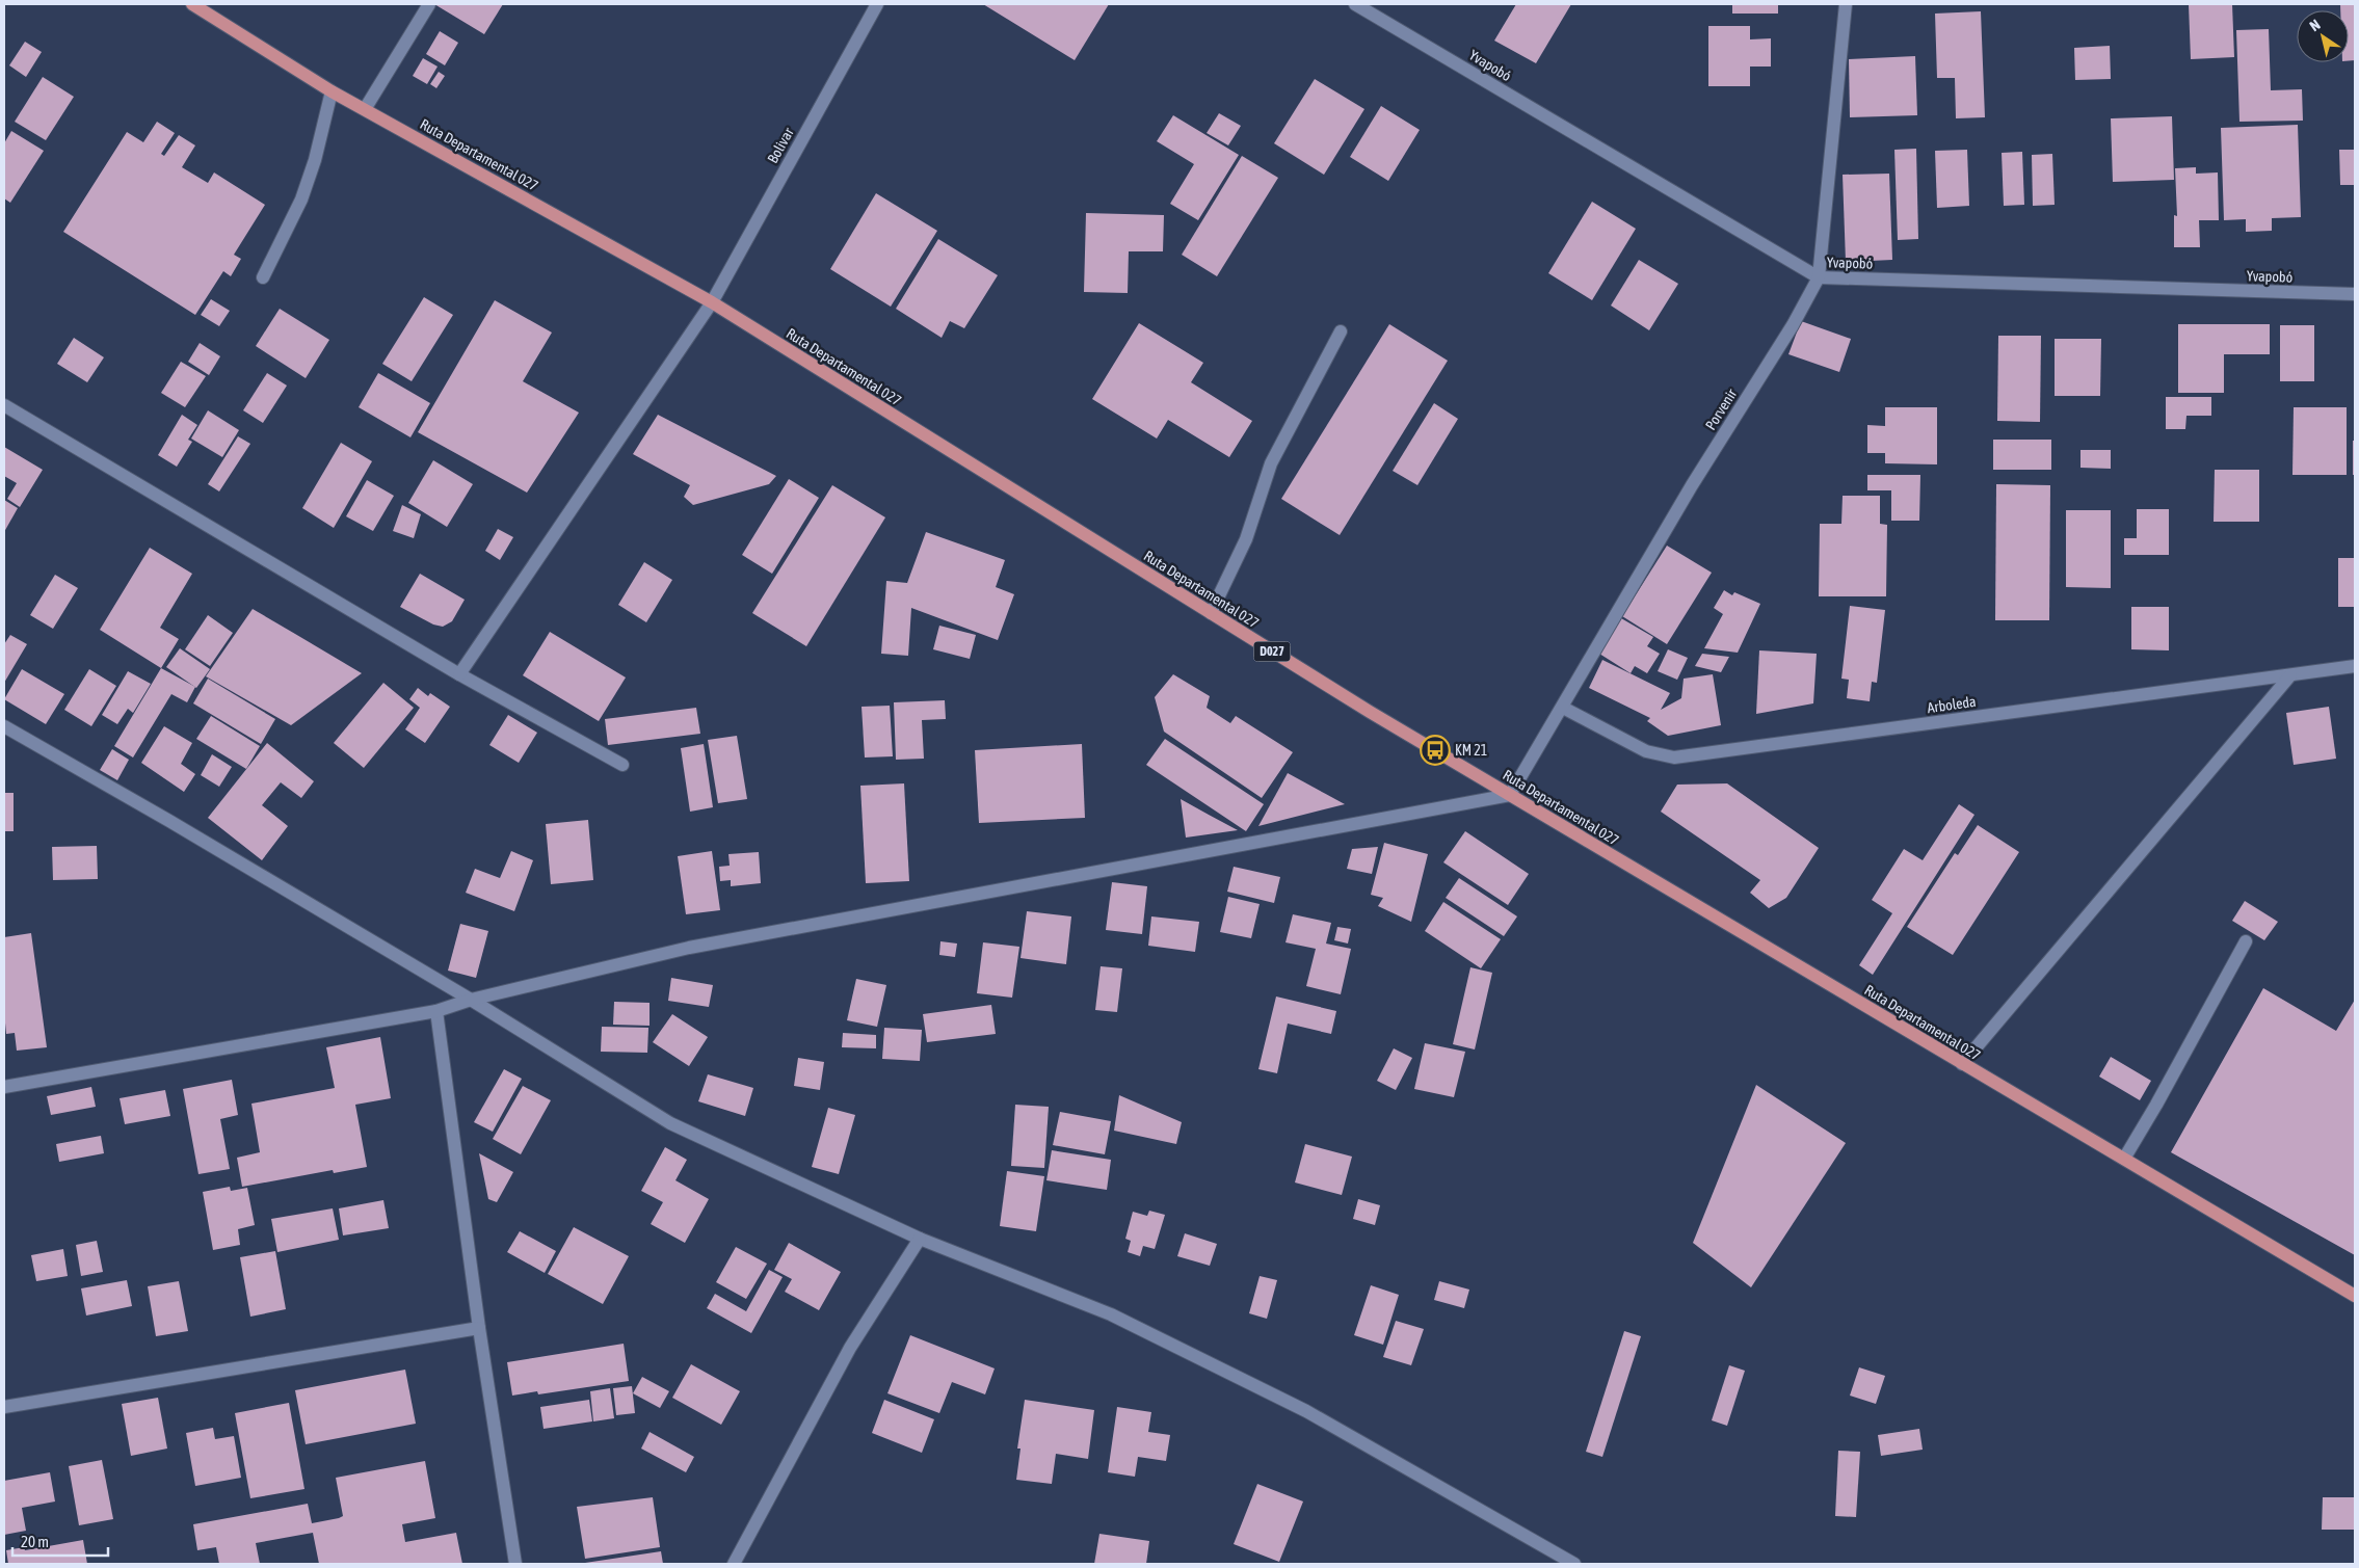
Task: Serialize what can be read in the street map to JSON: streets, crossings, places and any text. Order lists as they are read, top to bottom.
{
  "streets": {
    "main road": ["Ruta Departamental 027", "D027"],
    "street": [
      "Yvapobó",
      "Bolivar",
      "Porvenir",
      "Arboleda"
    ]
  },
  "crossings": [
    ["Yvapobó", "Porvenir"],
    ["Bolivar", "Ruta Departamental 027"],
    ["Ruta Departamental 027", "Porvenir"],
    ["Porvenir", "Arboleda"]
  ],
  "places": {
    "bus stop": ["KM 21"]
  },
  "scale_bar": "20 m",
  "north": "top left"
}
